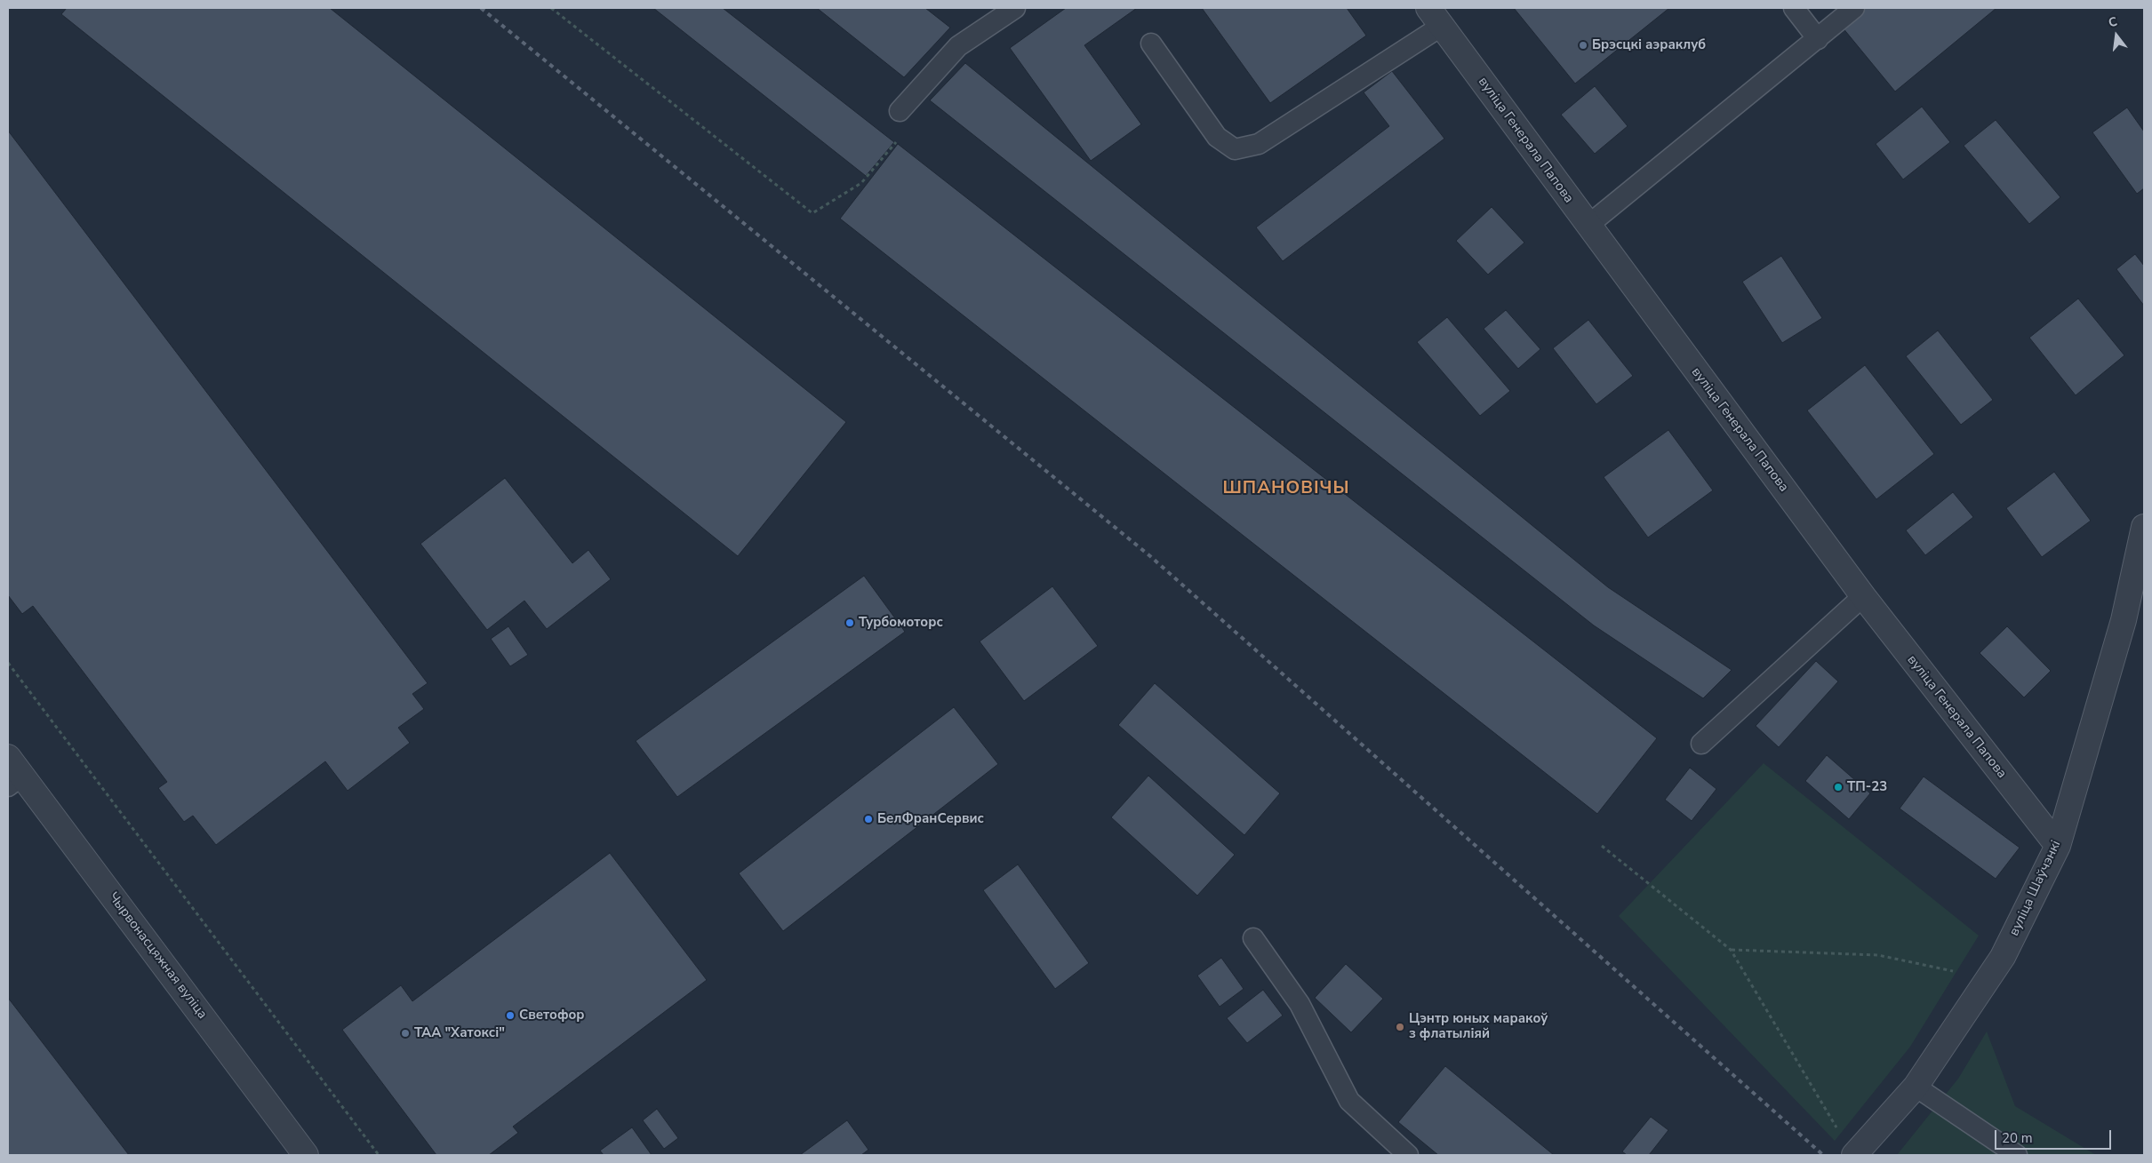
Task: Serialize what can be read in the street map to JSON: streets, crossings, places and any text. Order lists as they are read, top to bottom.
{
  "streets": {
    "street": ["вуліца Генерала Папова", "вуліца Шаўчэнкі", "Чырвонасцяжная вуліца"]
  },
  "crossings": [
    ["вуліца Генерала Папова", "вуліца Шаўчэнкі"]
  ],
  "districts": ["ШПАНОВІЧЫ"],
  "places": [
    "Брэсцкі аэраклуб",
    "Турбомоторс",
    "ТП-23",
    "БелФранСервис",
    "Светофор",
    "Цэнтр юных маракоў з флатыліяй",
    "ТАА \"Хатоксі\""
  ],
  "scale_bar": "20 m",
  "north": "top"
}
